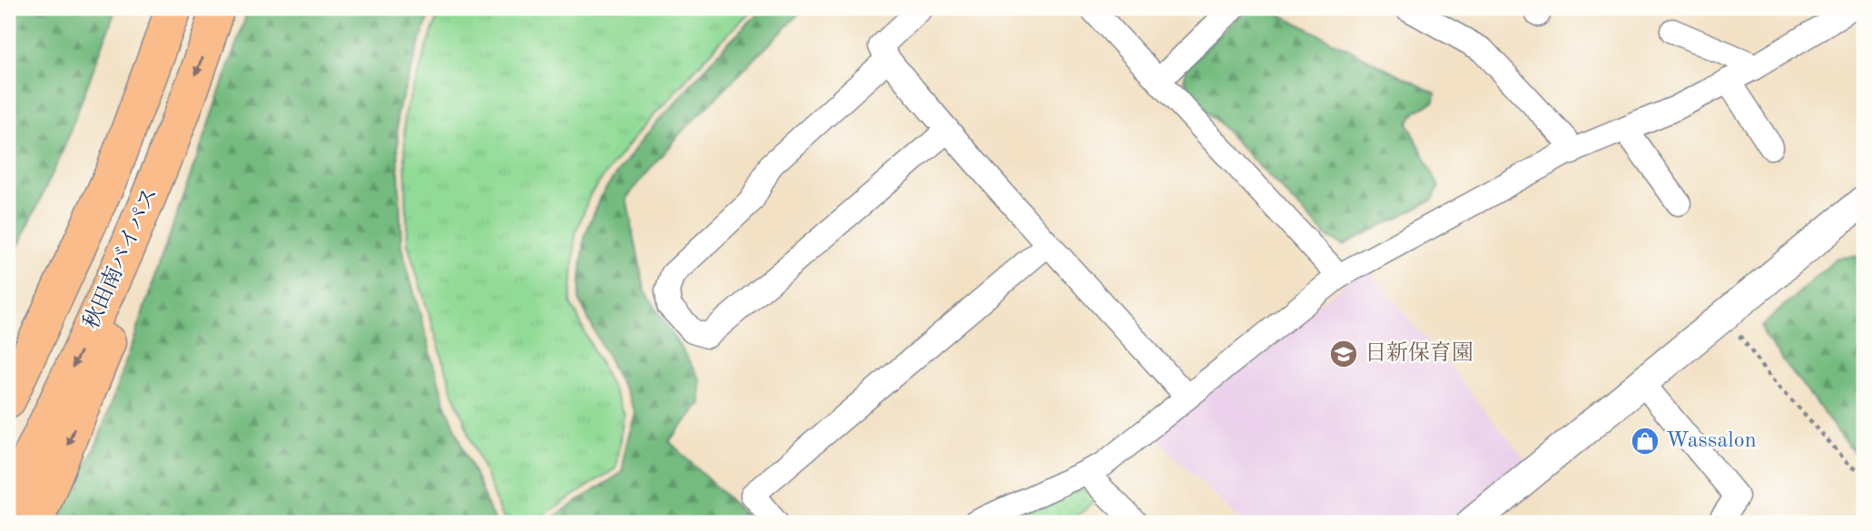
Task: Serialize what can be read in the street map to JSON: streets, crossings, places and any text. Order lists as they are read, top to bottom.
{
  "streets": {
    "highway": ["秋田南バイパス"]
  },
  "places": {
    "school or university": ["日新保育園"],
    "shop": ["Wassalon"]
  }
}
